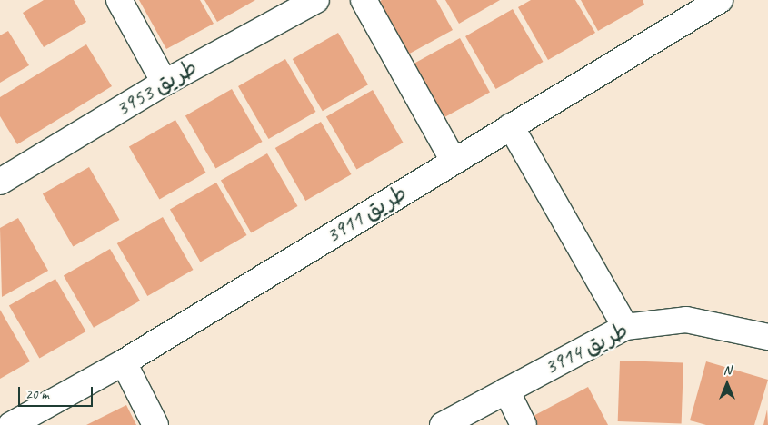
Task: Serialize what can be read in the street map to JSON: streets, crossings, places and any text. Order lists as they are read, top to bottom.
{
  "streets": {
    "street": ["طريق 3953", "طريق 3911", "طريق 3914"]
  },
  "scale_bar": "20 m",
  "north": "top"
}
